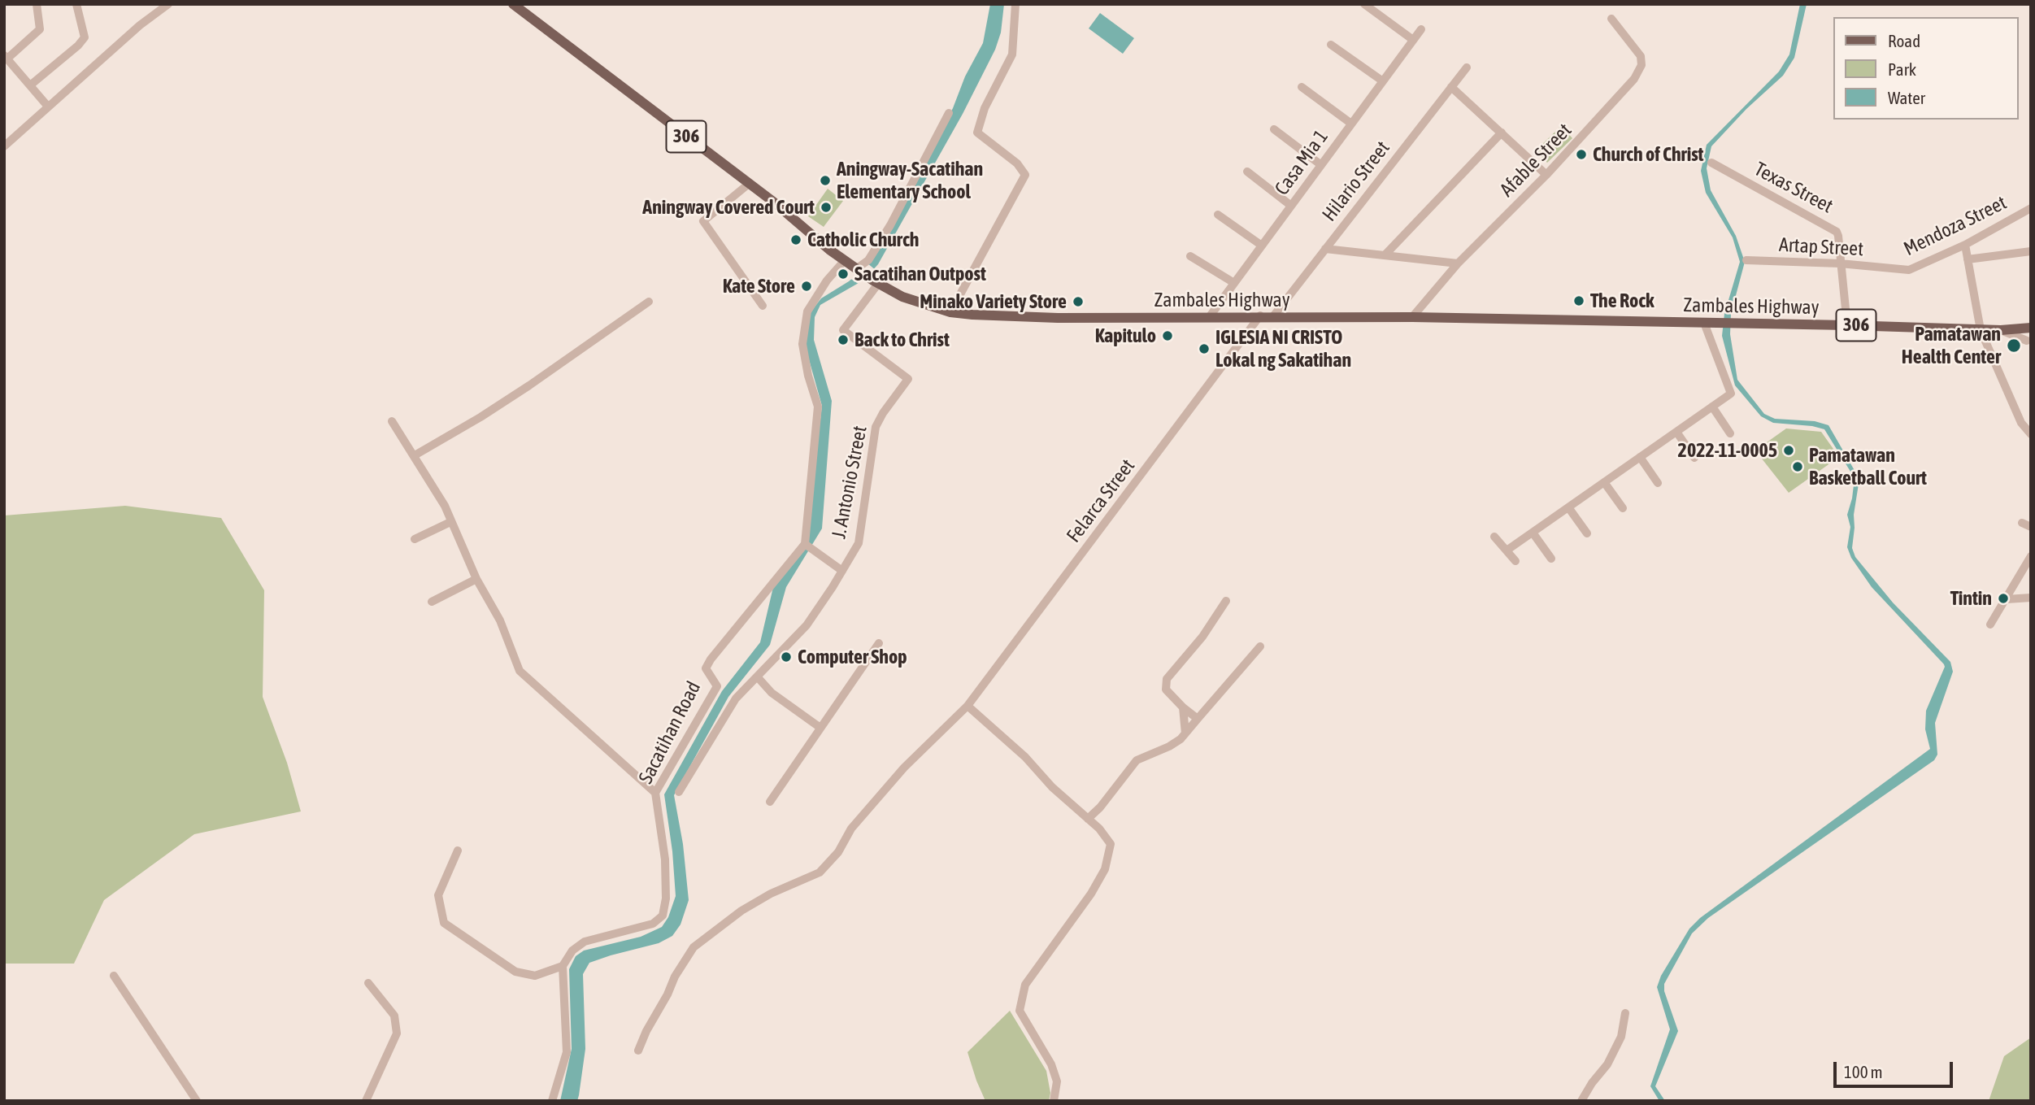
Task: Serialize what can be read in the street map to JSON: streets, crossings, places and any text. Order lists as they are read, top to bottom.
{
  "streets": {
    "main road": ["306", "Zambales Highway"],
    "street": [
      "Afable Street",
      "Casa Mia 1",
      "Hilario Street",
      "Texas Street",
      "Mendoza Street",
      "Artap Street",
      "J. Antonio Street",
      "Felarca Street",
      "Sacatihan Road"
    ]
  },
  "crossings": [
    ["Afable Street", "Zambales Highway"],
    ["Casa Mia 1", "Zambales Highway"],
    ["Hilario Street", "Zambales Highway"],
    ["Texas Street", "Artap Street"],
    ["Texas Street", "Zambales Highway"],
    ["Mendoza Street", "Artap Street"],
    ["Zambales Highway", "J. Antonio Street"],
    ["Zambales Highway", "Felarca Street"]
  ],
  "places": [
    "Church of Christ",
    "Aningway-Sacatihan Elementary School",
    "Aningway Covered Court",
    "Catholic Church",
    "Sacatihan Outpost",
    "Kate Store",
    "The Rock",
    "Minako Variety Store",
    "Kapitulo",
    "Back to Christ",
    "Pamatawan Health Center",
    "IGLESIA NI CRISTO Lokal ng Sakatihan",
    "2022-11-0005",
    "Pamatawan Basketball Court",
    "Tintin",
    "Computer Shop"
  ],
  "legend": ["Road", "Park", "Water"],
  "scale_bar": "100 m"
}
